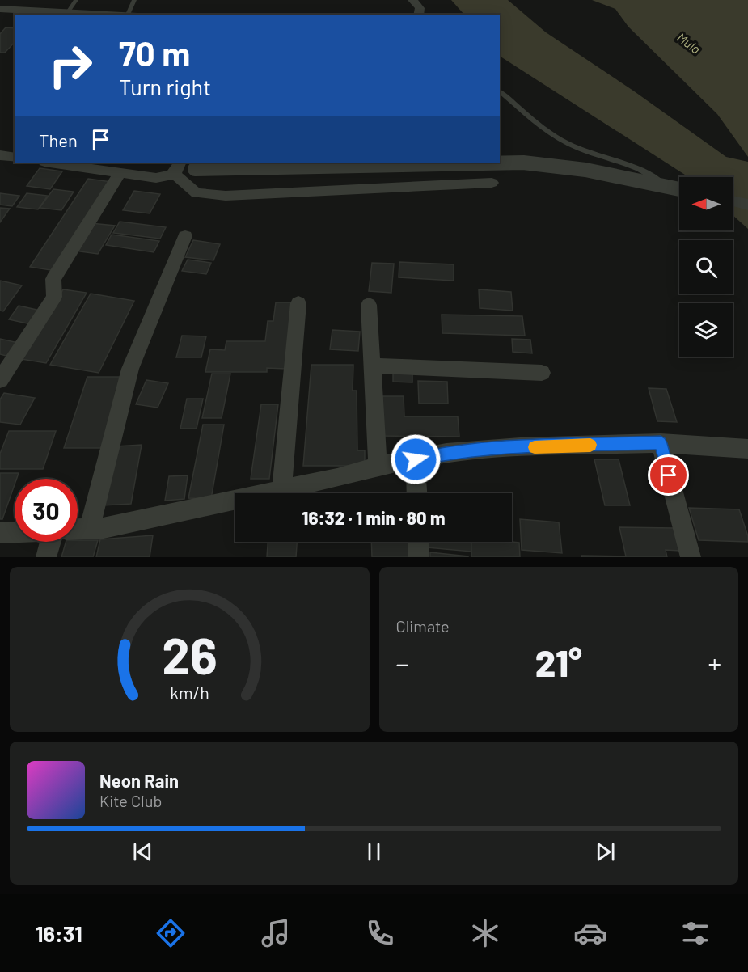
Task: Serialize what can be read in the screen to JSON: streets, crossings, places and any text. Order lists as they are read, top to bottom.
{
  "water": ["Mula"],
  "north": "left",
  "page": {
    "turn": ["70 m", "Turn right"],
    "then": "Then",
    "limit": "30",
    "trip": "16:32 · 1 min · 80 m",
    "tile": "Climate",
    "heat": ["−", "21°", "+"],
    "song": ["Neon Rain", "Kite Club"],
    "tabs": "16:31",
    "gauge": ["26", "km/h"]
  }
}
